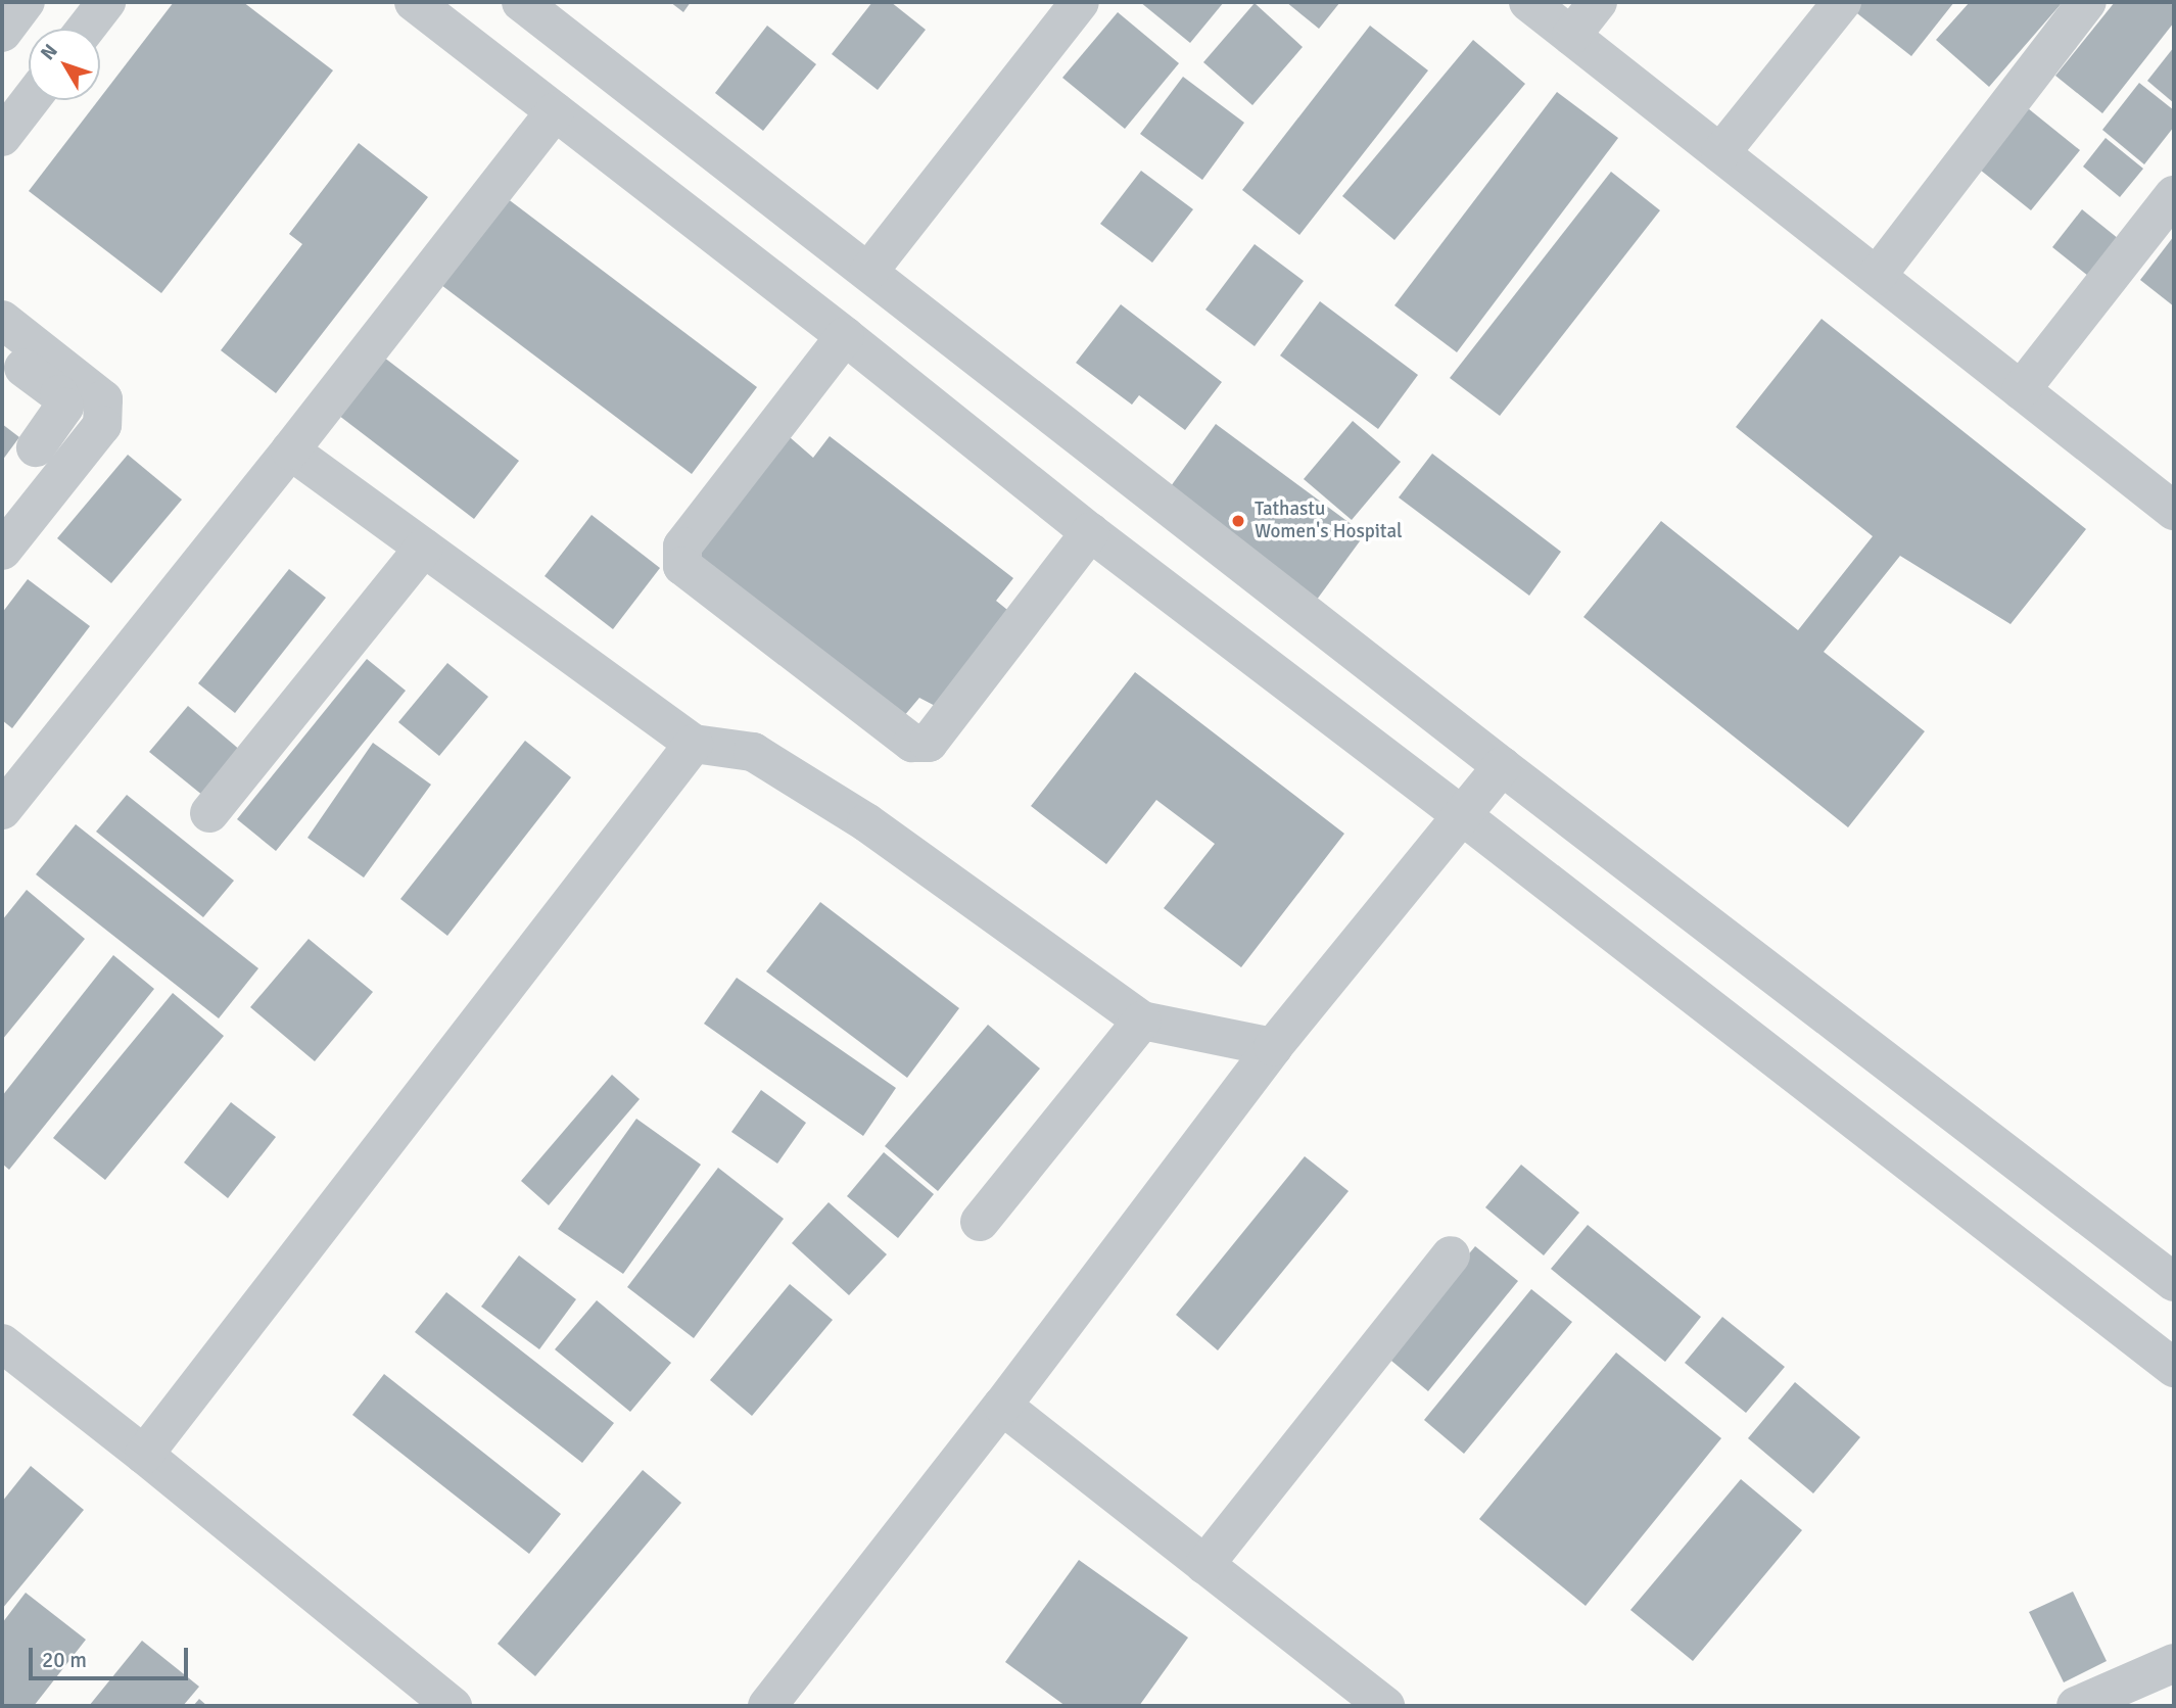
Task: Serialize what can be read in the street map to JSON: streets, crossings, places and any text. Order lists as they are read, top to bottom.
{
  "places": ["Tathastu Women's Hospital"],
  "scale_bar": "20 m",
  "north": "top left"
}
